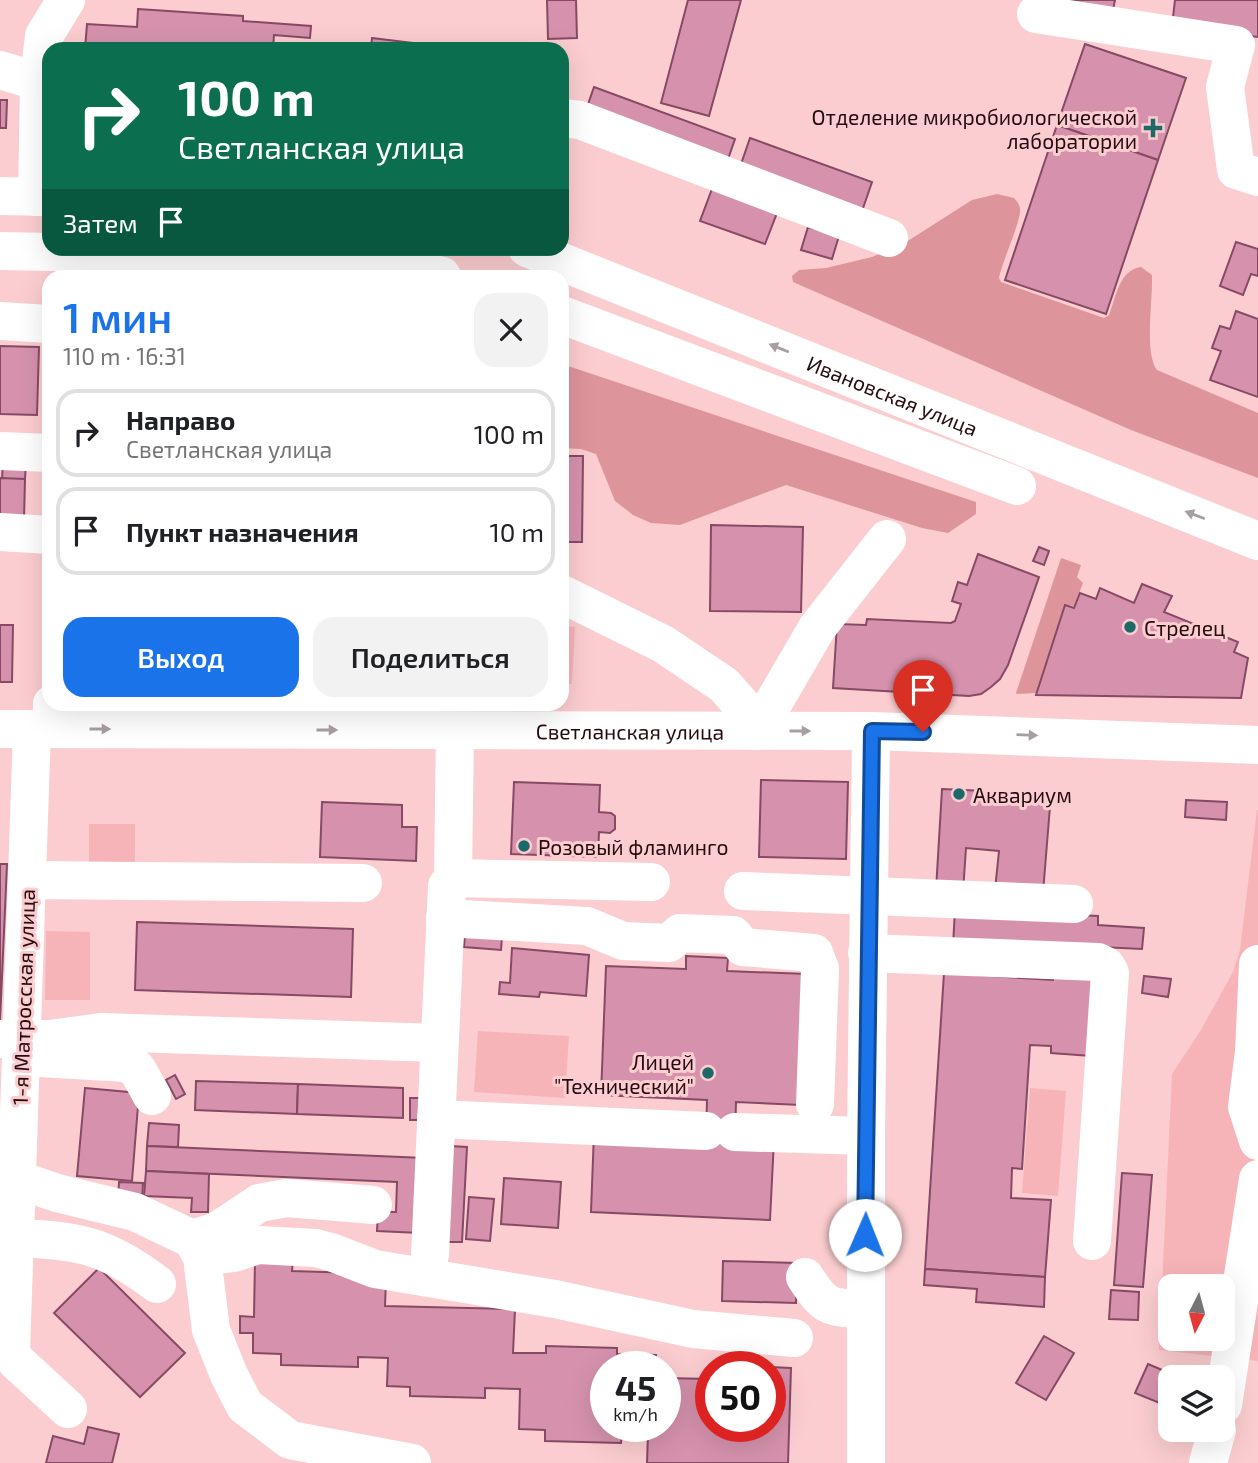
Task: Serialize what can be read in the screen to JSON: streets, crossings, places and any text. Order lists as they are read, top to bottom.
{
  "streets": {
    "main road": ["Ивановская улица", "Светланская улица", "1-я Матросская улица"]
  },
  "crossings": [
    ["Светланская улица", "1-я Матросская улица"]
  ],
  "places": {
    "health": ["Отделение микробиологической лаборатории"],
    "other": [
      "Стрелец",
      "Аквариум",
      "Розовый фламинго",
      "Лицей \"Технический\""
    ]
  },
  "north": "bottom",
  "page": {
    "turn": ["100 m", "Светланская улица"],
    "then": "Затем",
    "heading": ["1 мин", "110 m · 16:31"],
    "list": [
      {
        "name": "Направо",
        "note": "Светланская улица",
        "value": "100 m"
      },
      {
        "name": "Пункт назначения",
        "value": "10 m"
      }
    ],
    "buttons": ["Выход", "Поделиться"],
    "speed": "45 km/h",
    "limit": "50"
  }
}
